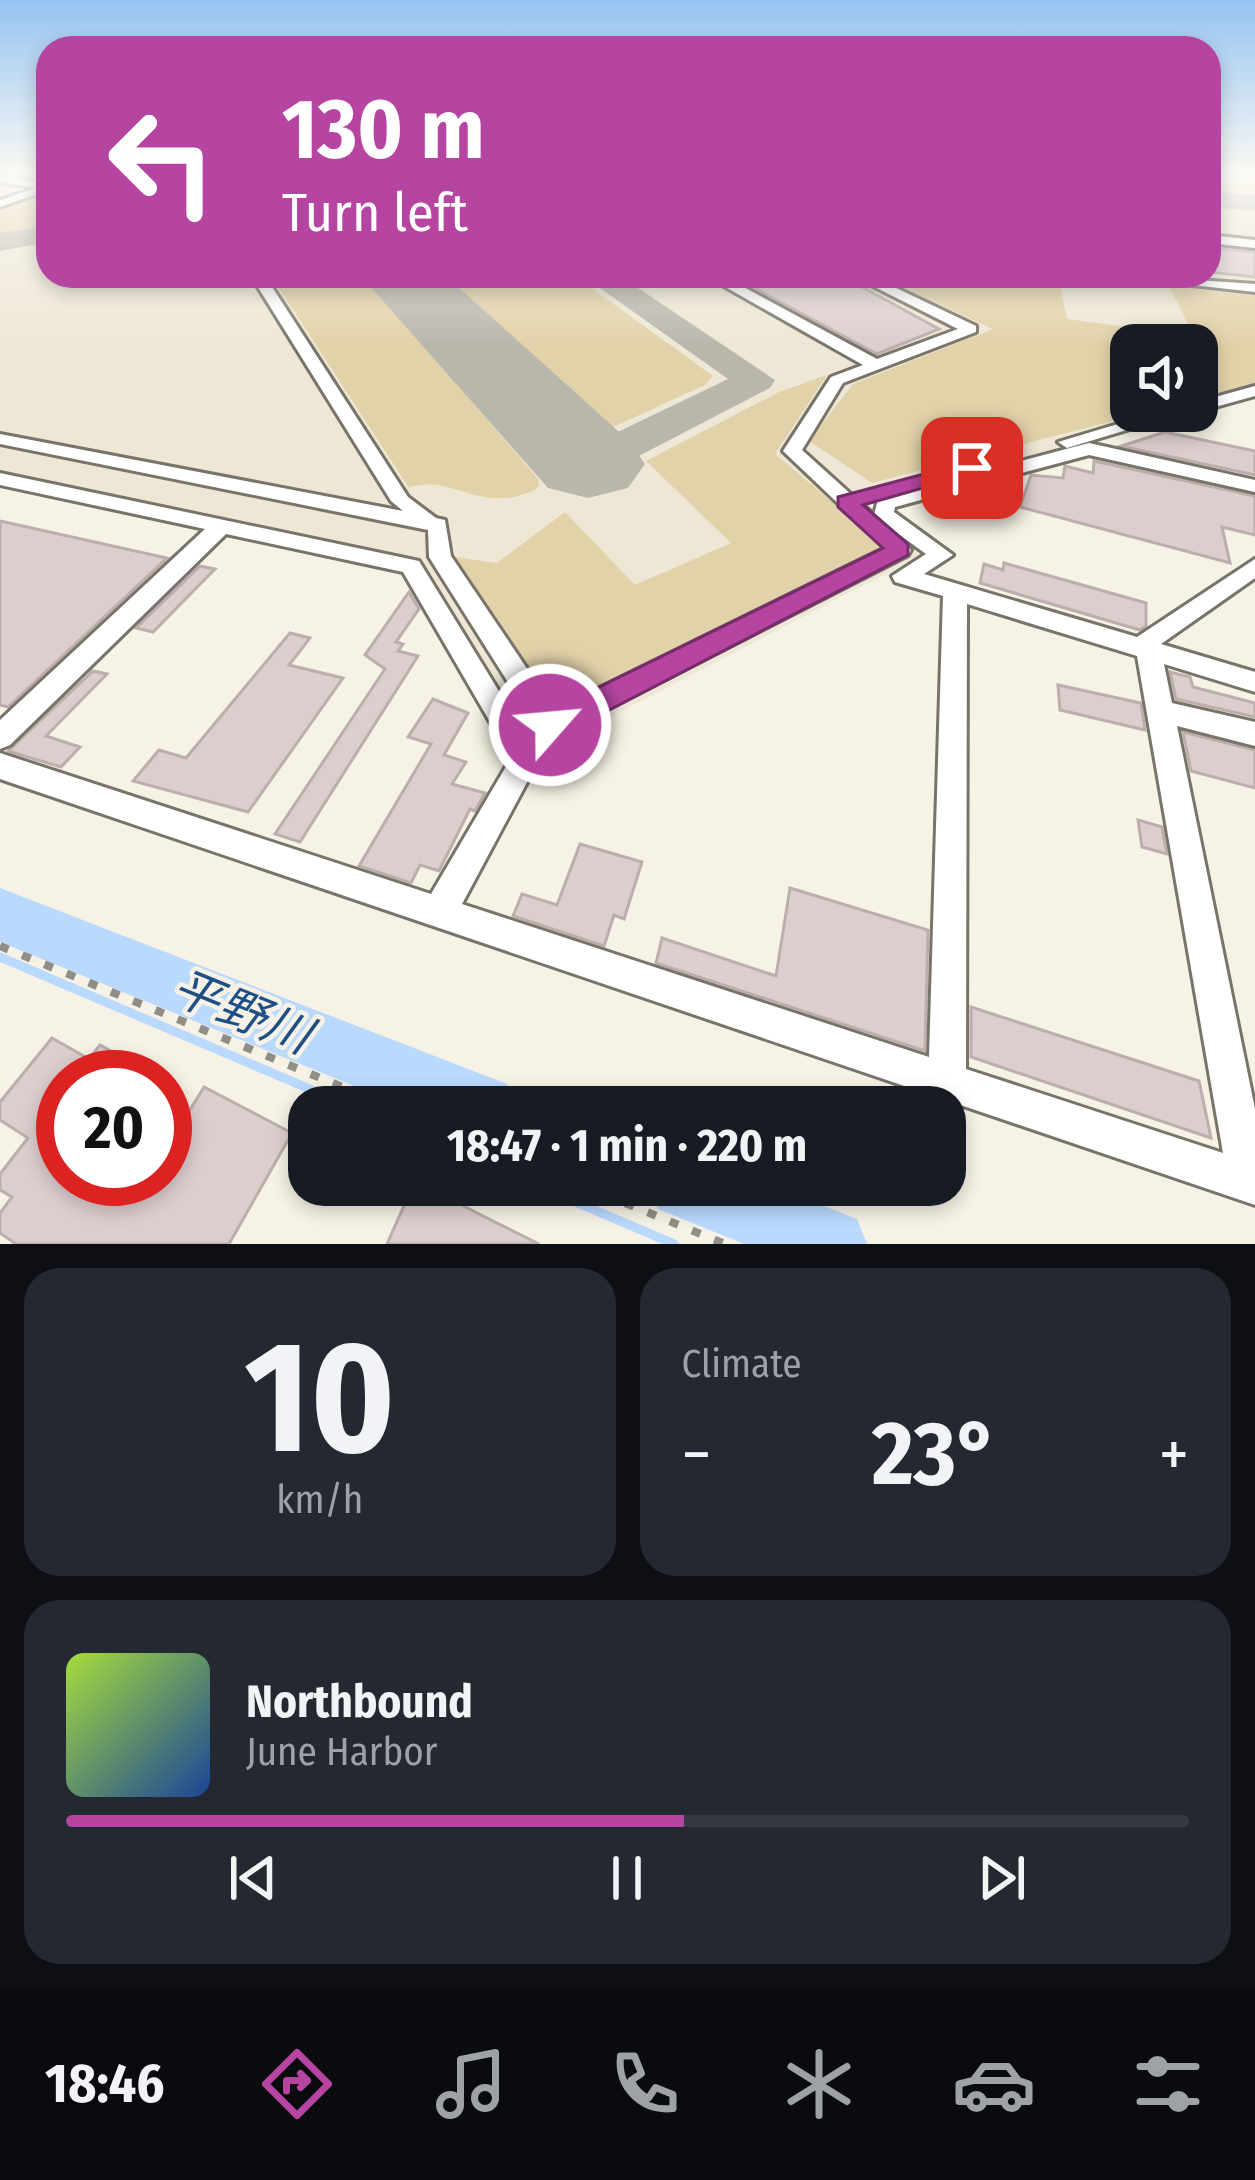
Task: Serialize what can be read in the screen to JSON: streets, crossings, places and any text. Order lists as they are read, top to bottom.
{
  "water": ["平野川"],
  "page": {
    "turn": ["130 m", "Turn left"],
    "limit": "20",
    "trip": "18:47 · 1 min · 220 m",
    "tile": [
      ["10", "km/h"],
      "Climate"
    ],
    "heat": ["−", "23°", "+"],
    "song": ["Northbound", "June Harbor"],
    "tabs": "18:46"
  }
}
